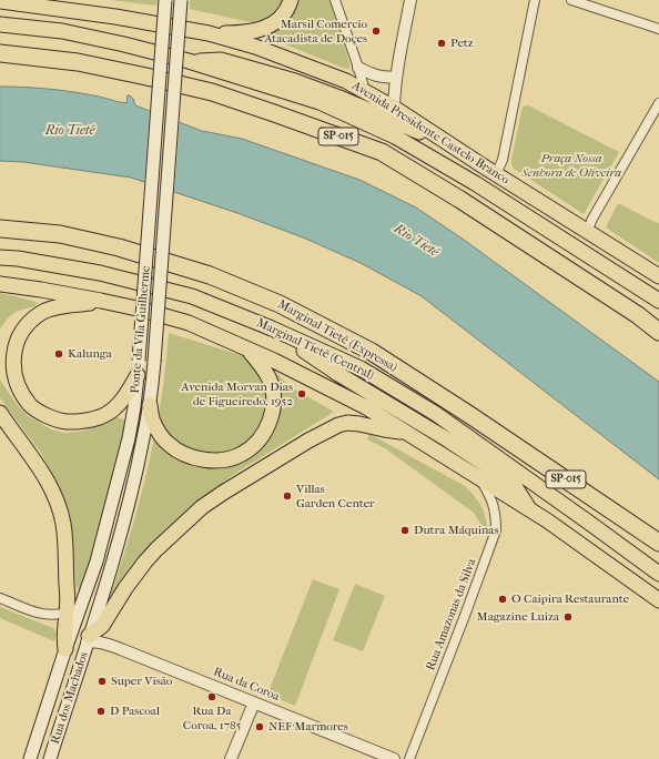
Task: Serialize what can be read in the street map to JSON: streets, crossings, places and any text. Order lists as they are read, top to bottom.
{
  "streets": {
    "highway": [
      "Avenida Presidente Castelo Branco",
      "SP-015",
      "Marginal Tietê (Expressa)",
      "Marginal Tietê (Central)"
    ],
    "main road": ["Ponte da Vila Guilherme", "Rua dos Machados"],
    "street": ["Rua Amazonas da Silva", "Rua da Coroa"]
  },
  "crossings": [
    ["Ponte da Vila Guilherme", "Rua da Coroa"],
    ["Ponte da Vila Guilherme", "Rua dos Machados"],
    ["Rua da Coroa", "Rua dos Machados"]
  ],
  "water": ["Rio Tietê"],
  "parks": ["Praça Nossa Senhora de Oliveira"],
  "places": [
    "Marsil Comercio Atacadista de Doçes",
    "Petz",
    "Kalunga",
    "Avenida Morvan Dias de Figueiredo, 1952",
    "Villas Garden Center",
    "Dutra Máquinas",
    "O Caipira Restaurante",
    "Magazine Luiza",
    "Super Visão",
    "Rua Da Coroa, 1785",
    "D Pascoal",
    "NEF Marmores"
  ]
}
